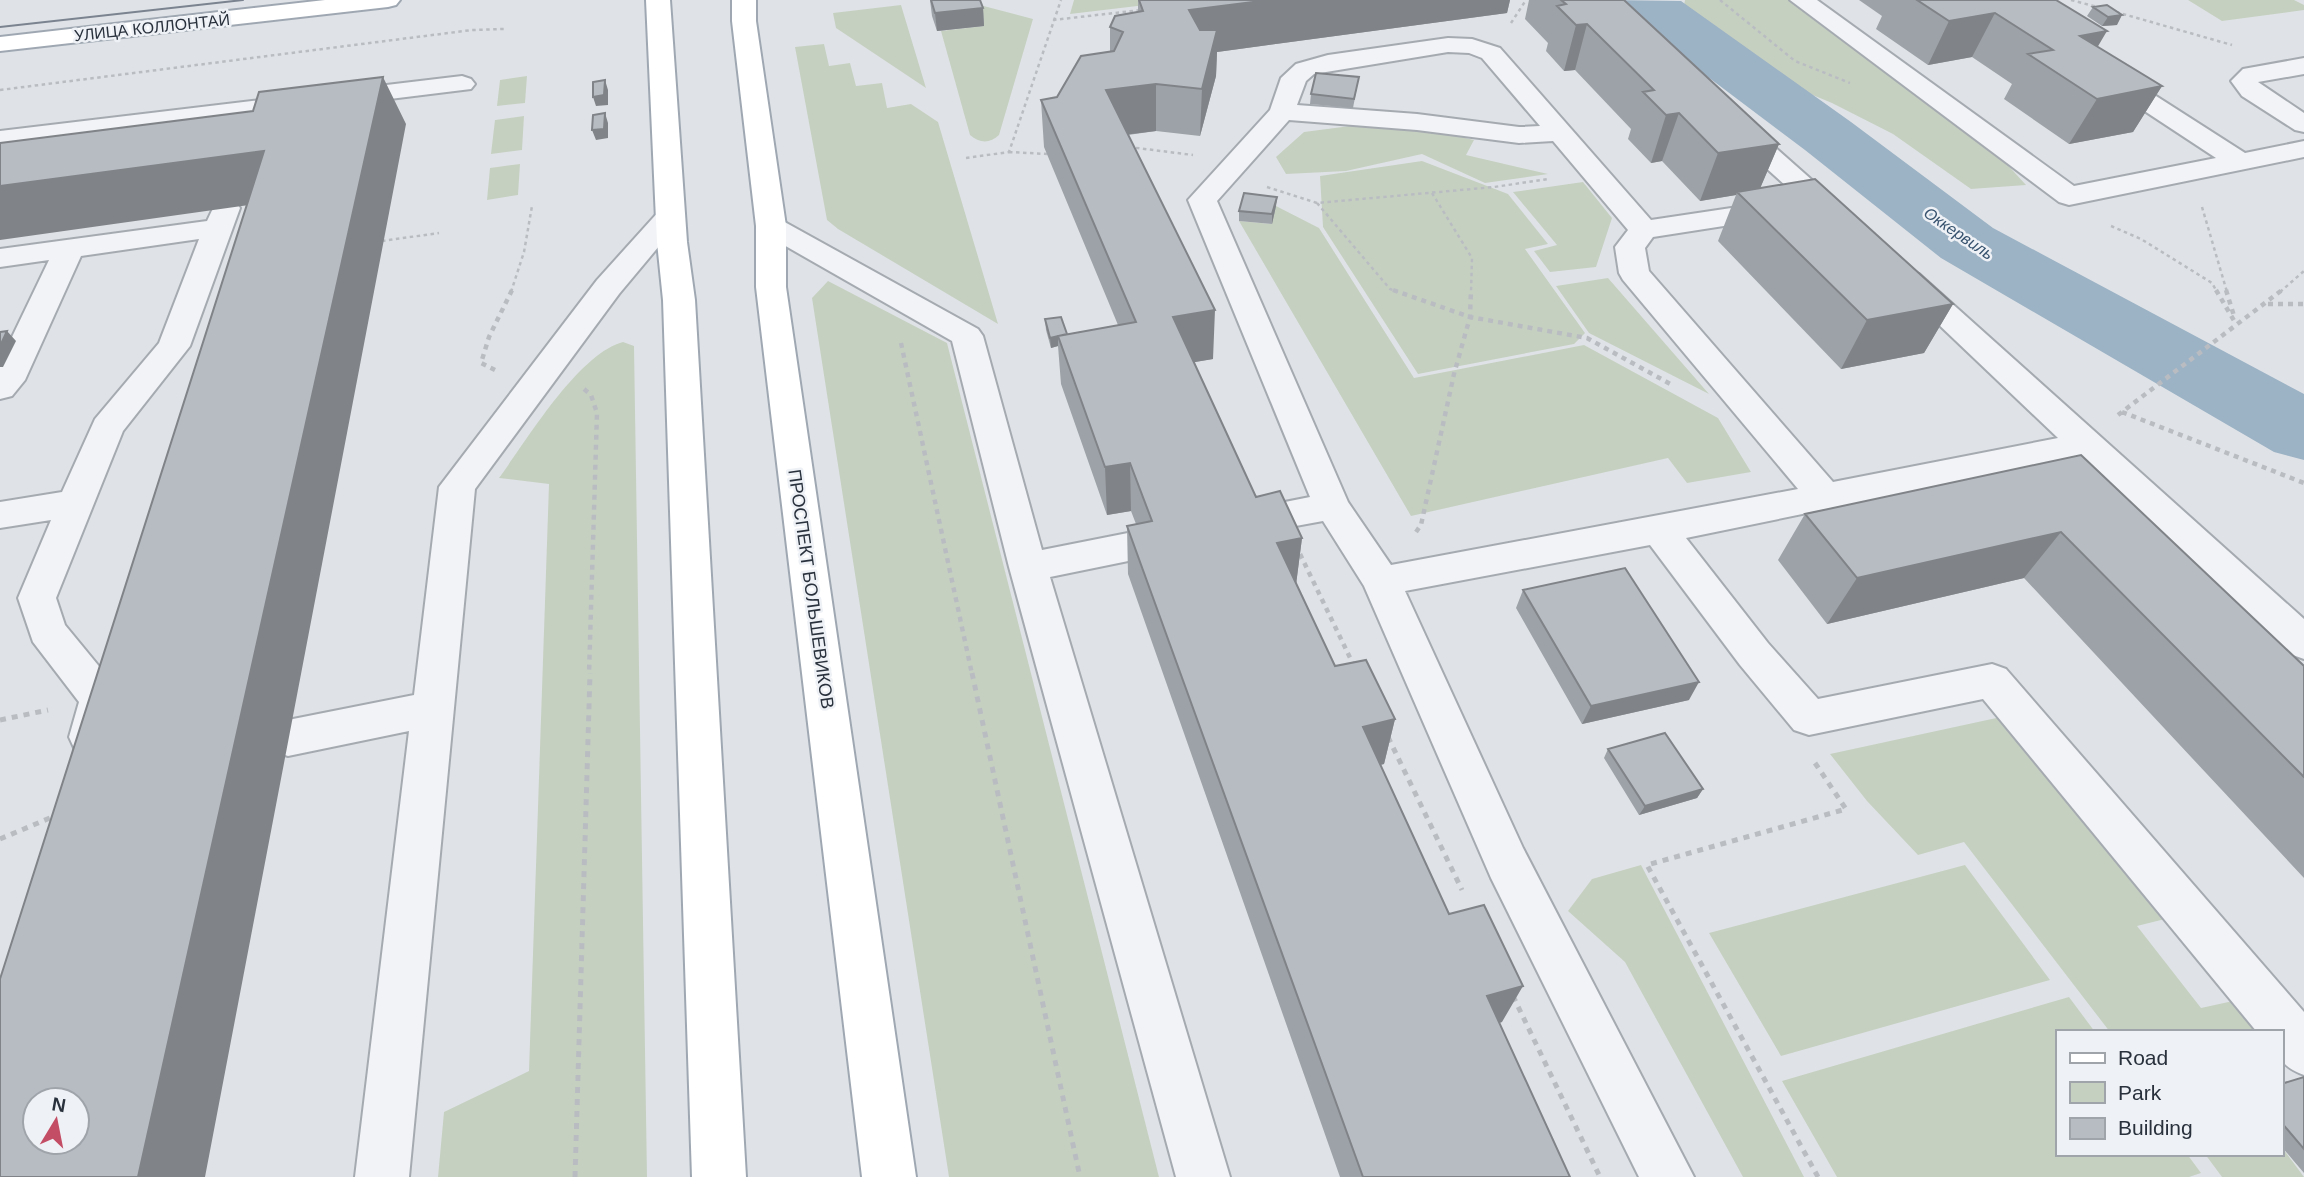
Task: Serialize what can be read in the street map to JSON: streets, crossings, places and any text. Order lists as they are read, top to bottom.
{
  "streets": {
    "main road": ["УЛИЦА КОЛЛОНТАЙ", "ПРОСПЕКТ БОЛЬШЕВИКОВ"]
  },
  "water": ["Оккервиль"],
  "legend": ["Road", "Park", "Building"],
  "north": "top"
}
